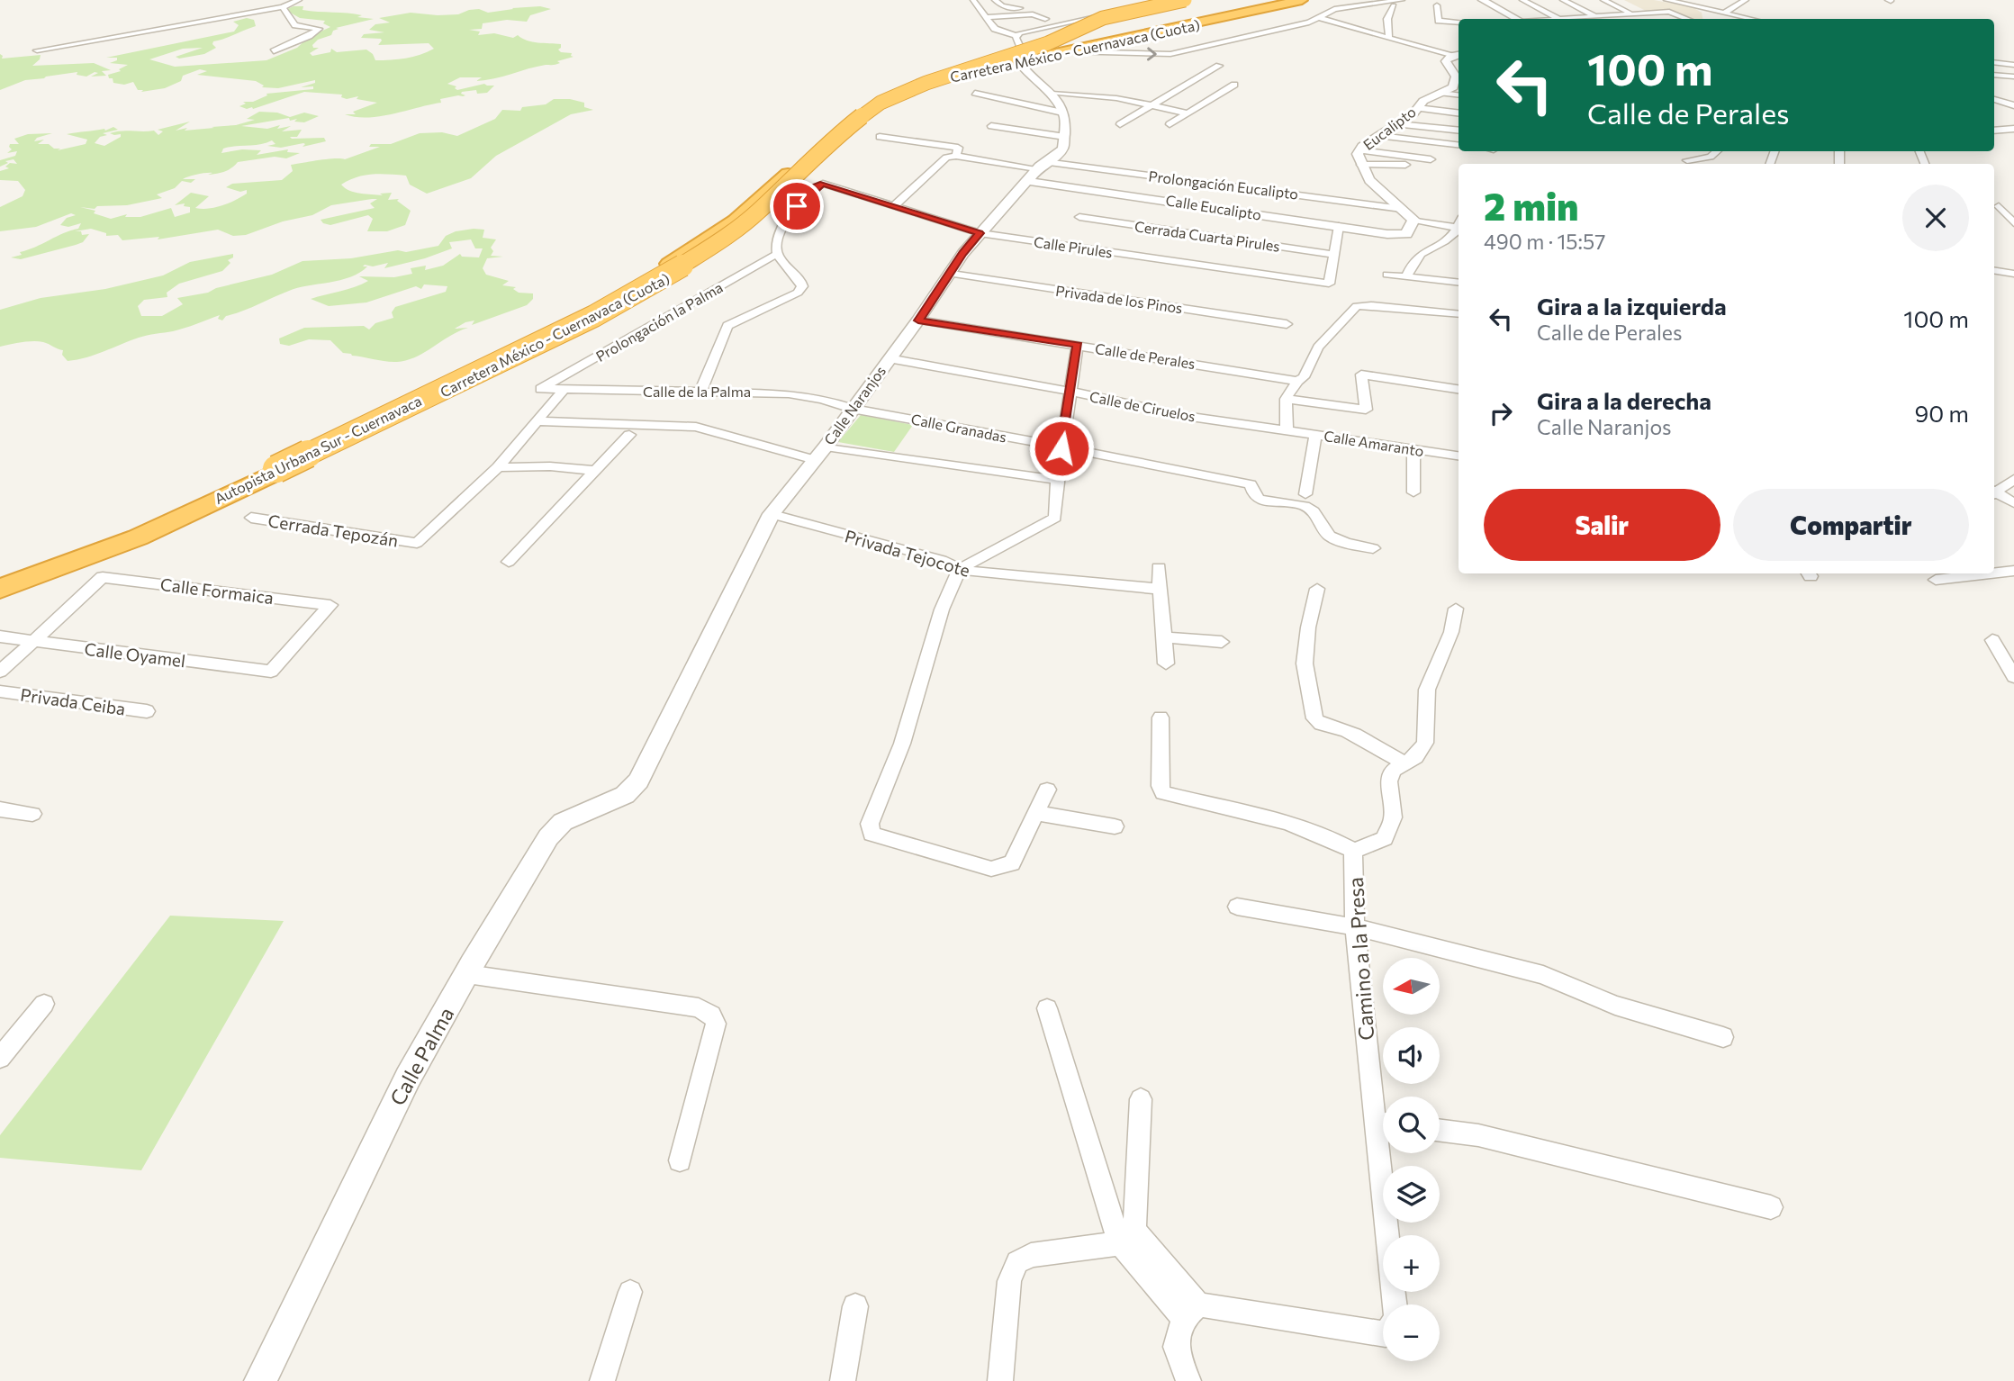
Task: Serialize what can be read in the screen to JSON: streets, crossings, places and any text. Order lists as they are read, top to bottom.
{
  "streets": {
    "highway": ["Carretera México - Cuernavaca (Cuota)", "Autopista Urbana Sur - Cuernavaca"],
    "street": [
      "Eucalipto",
      "Prolongación Eucalipto",
      "Calle Eucalipto",
      "Cerrada Cuarta Pirules",
      "Calle Pirules",
      "Privada de los Pinos",
      "Prolongación la Palma",
      "Calle de Perales",
      "Calle de la Palma",
      "Calle Naranjos",
      "Calle de Ciruelos",
      "Calle Granadas",
      "Calle Amaranto",
      "Cerrada Tepozán",
      "Privada Tejocote",
      "Calle Formaica",
      "Calle Oyamel",
      "Privada Ceiba",
      "Camino a la Presa",
      "Calle Palma"
    ]
  },
  "crossings": [
    ["Carretera México - Cuernavaca (Cuota)", "Autopista Urbana Sur - Cuernavaca"],
    ["Eucalipto", "Prolongación Eucalipto"],
    ["Eucalipto", "Calle Eucalipto"],
    ["Prolongación Eucalipto", "Calle Naranjos"],
    ["Calle Eucalipto", "Calle Naranjos"],
    ["Cerrada Cuarta Pirules", "Calle Pirules"],
    ["Calle Pirules", "Prolongación la Palma"],
    ["Calle Pirules", "Calle Naranjos"],
    ["Privada de los Pinos", "Calle Naranjos"],
    ["Prolongación la Palma", "Calle de la Palma"],
    ["Calle de Perales", "Calle Naranjos"],
    ["Calle de la Palma", "Calle Naranjos"],
    ["Calle de la Palma", "Calle Granadas"],
    ["Calle de la Palma", "Cerrada Tepozán"],
    ["Calle Naranjos", "Calle de Ciruelos"],
    ["Calle Naranjos", "Calle Granadas"],
    ["Calle Naranjos", "Privada Tejocote"],
    ["Calle Naranjos", "Calle Palma"],
    ["Calle de Ciruelos", "Calle Amaranto"],
    ["Calle Formaica", "Calle Oyamel"]
  ],
  "north": "left",
  "page": {
    "turn": ["100 m", "Calle de Perales"],
    "heading": ["2 min", "490 m · 15:57"],
    "list": [
      {
        "name": "Gira a la izquierda",
        "note": "Calle de Perales",
        "value": "100 m"
      },
      {
        "name": "Gira a la derecha",
        "note": "Calle Naranjos",
        "value": "90 m"
      }
    ],
    "buttons": ["Salir", "Compartir"],
    "map_buttons": ["+", "−"]
  }
}
